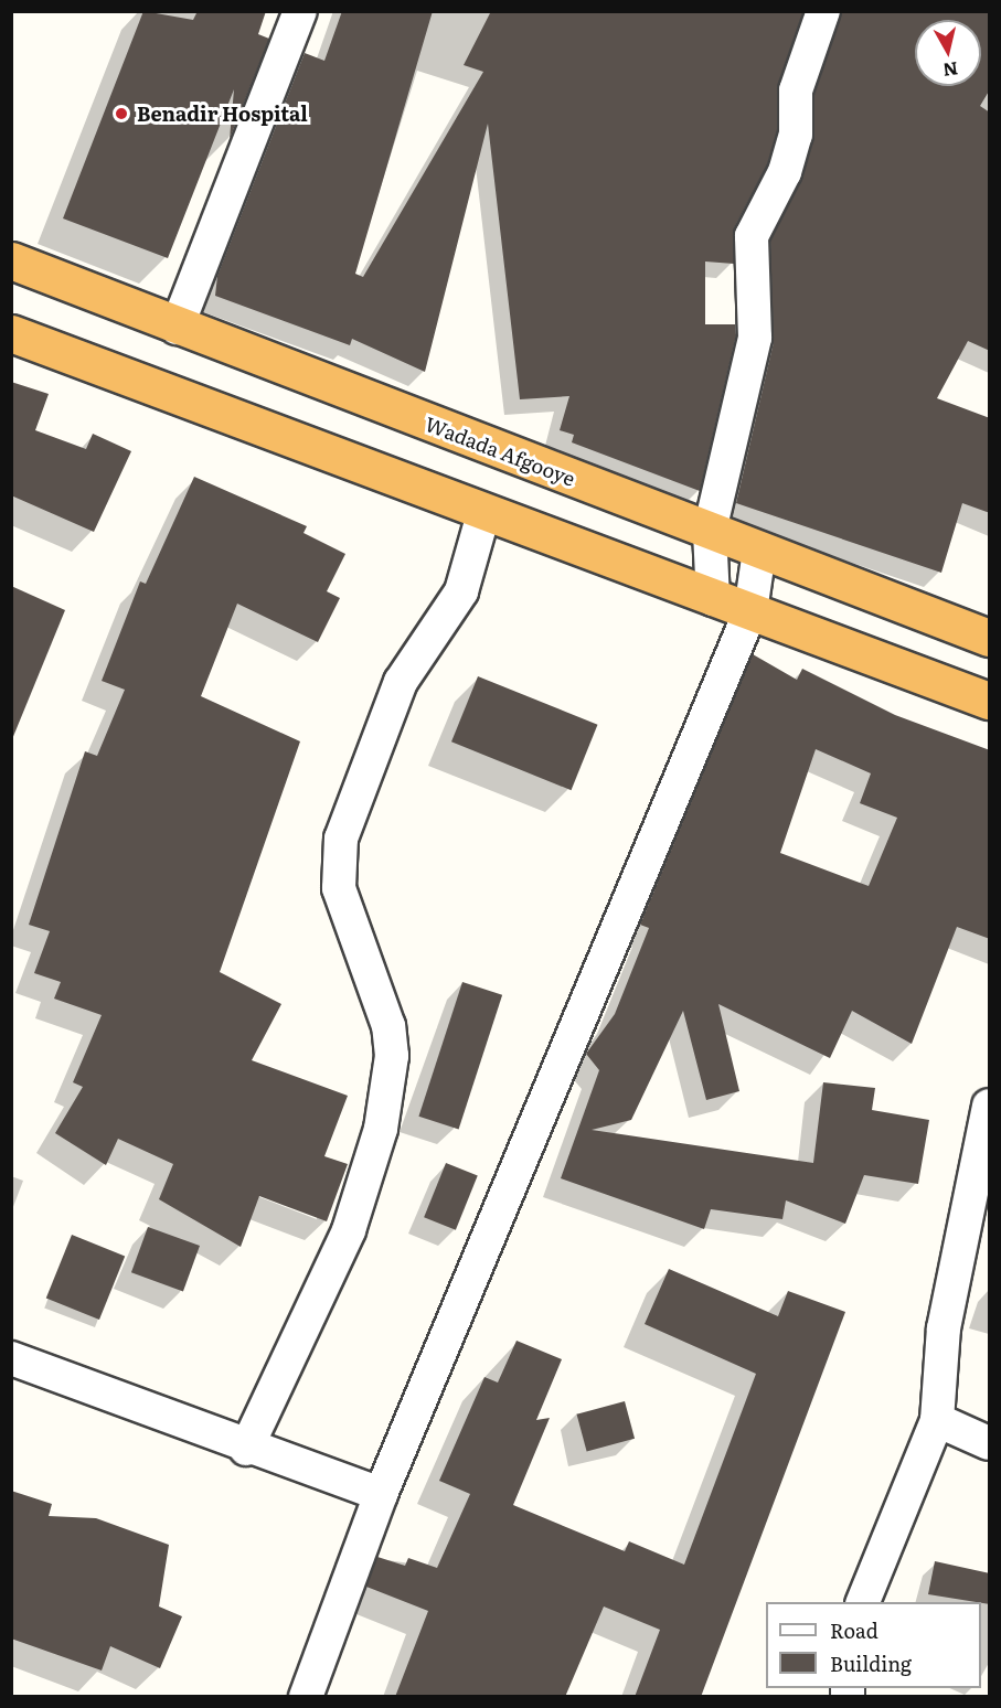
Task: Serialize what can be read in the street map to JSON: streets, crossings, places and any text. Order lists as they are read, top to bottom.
{
  "streets": {
    "highway": ["Wadada Afgooye"]
  },
  "places": ["Benadir Hospital"],
  "legend": ["Road", "Building"],
  "north": "bottom"
}
